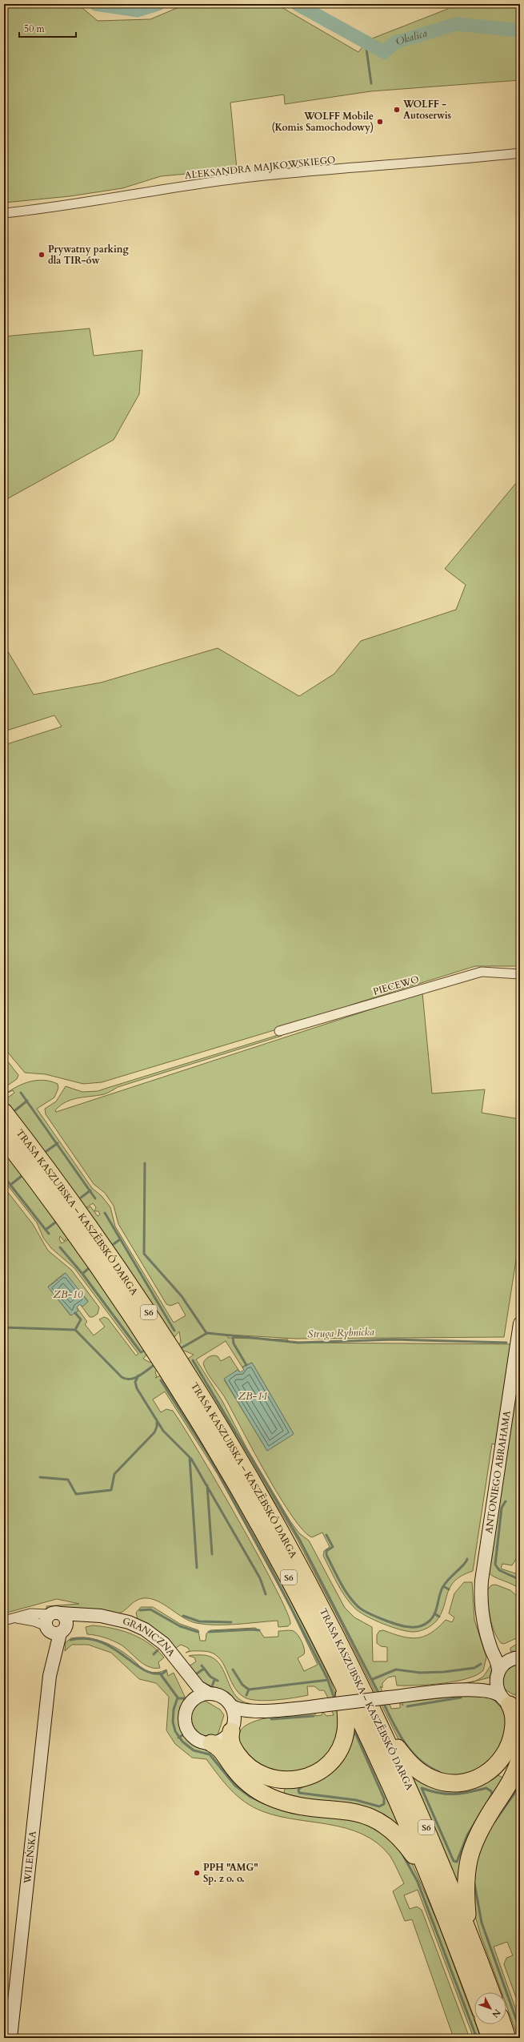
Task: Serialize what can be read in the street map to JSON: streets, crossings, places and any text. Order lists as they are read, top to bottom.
{
  "streets": {
    "highway": ["TRASA KASZUBSKA – KASZËBSKÔ DARGA", "S6"],
    "main road": ["ANTONIEGO ABRAHAMA", "GRANICZNA", "WILEŃSKA"],
    "street": ["ALEKSANDRA MAJKOWSKIEGO", "PIECEWO"]
  },
  "crossings": [
    ["GRANICZNA", "WILEŃSKA"]
  ],
  "water": [
    "Okalica",
    "ZB-10",
    "Struga Rybnicka",
    "ZB-11"
  ],
  "places": [
    "WOLFF - Autoserwis",
    "WOLFF Mobile (Komis Samochodowy)",
    "Prywatny parking dla TIR-ów",
    "PPH \"AMG\" Sp. z o. o."
  ],
  "scale_bar": "50 m",
  "north": "bottom right"
}
